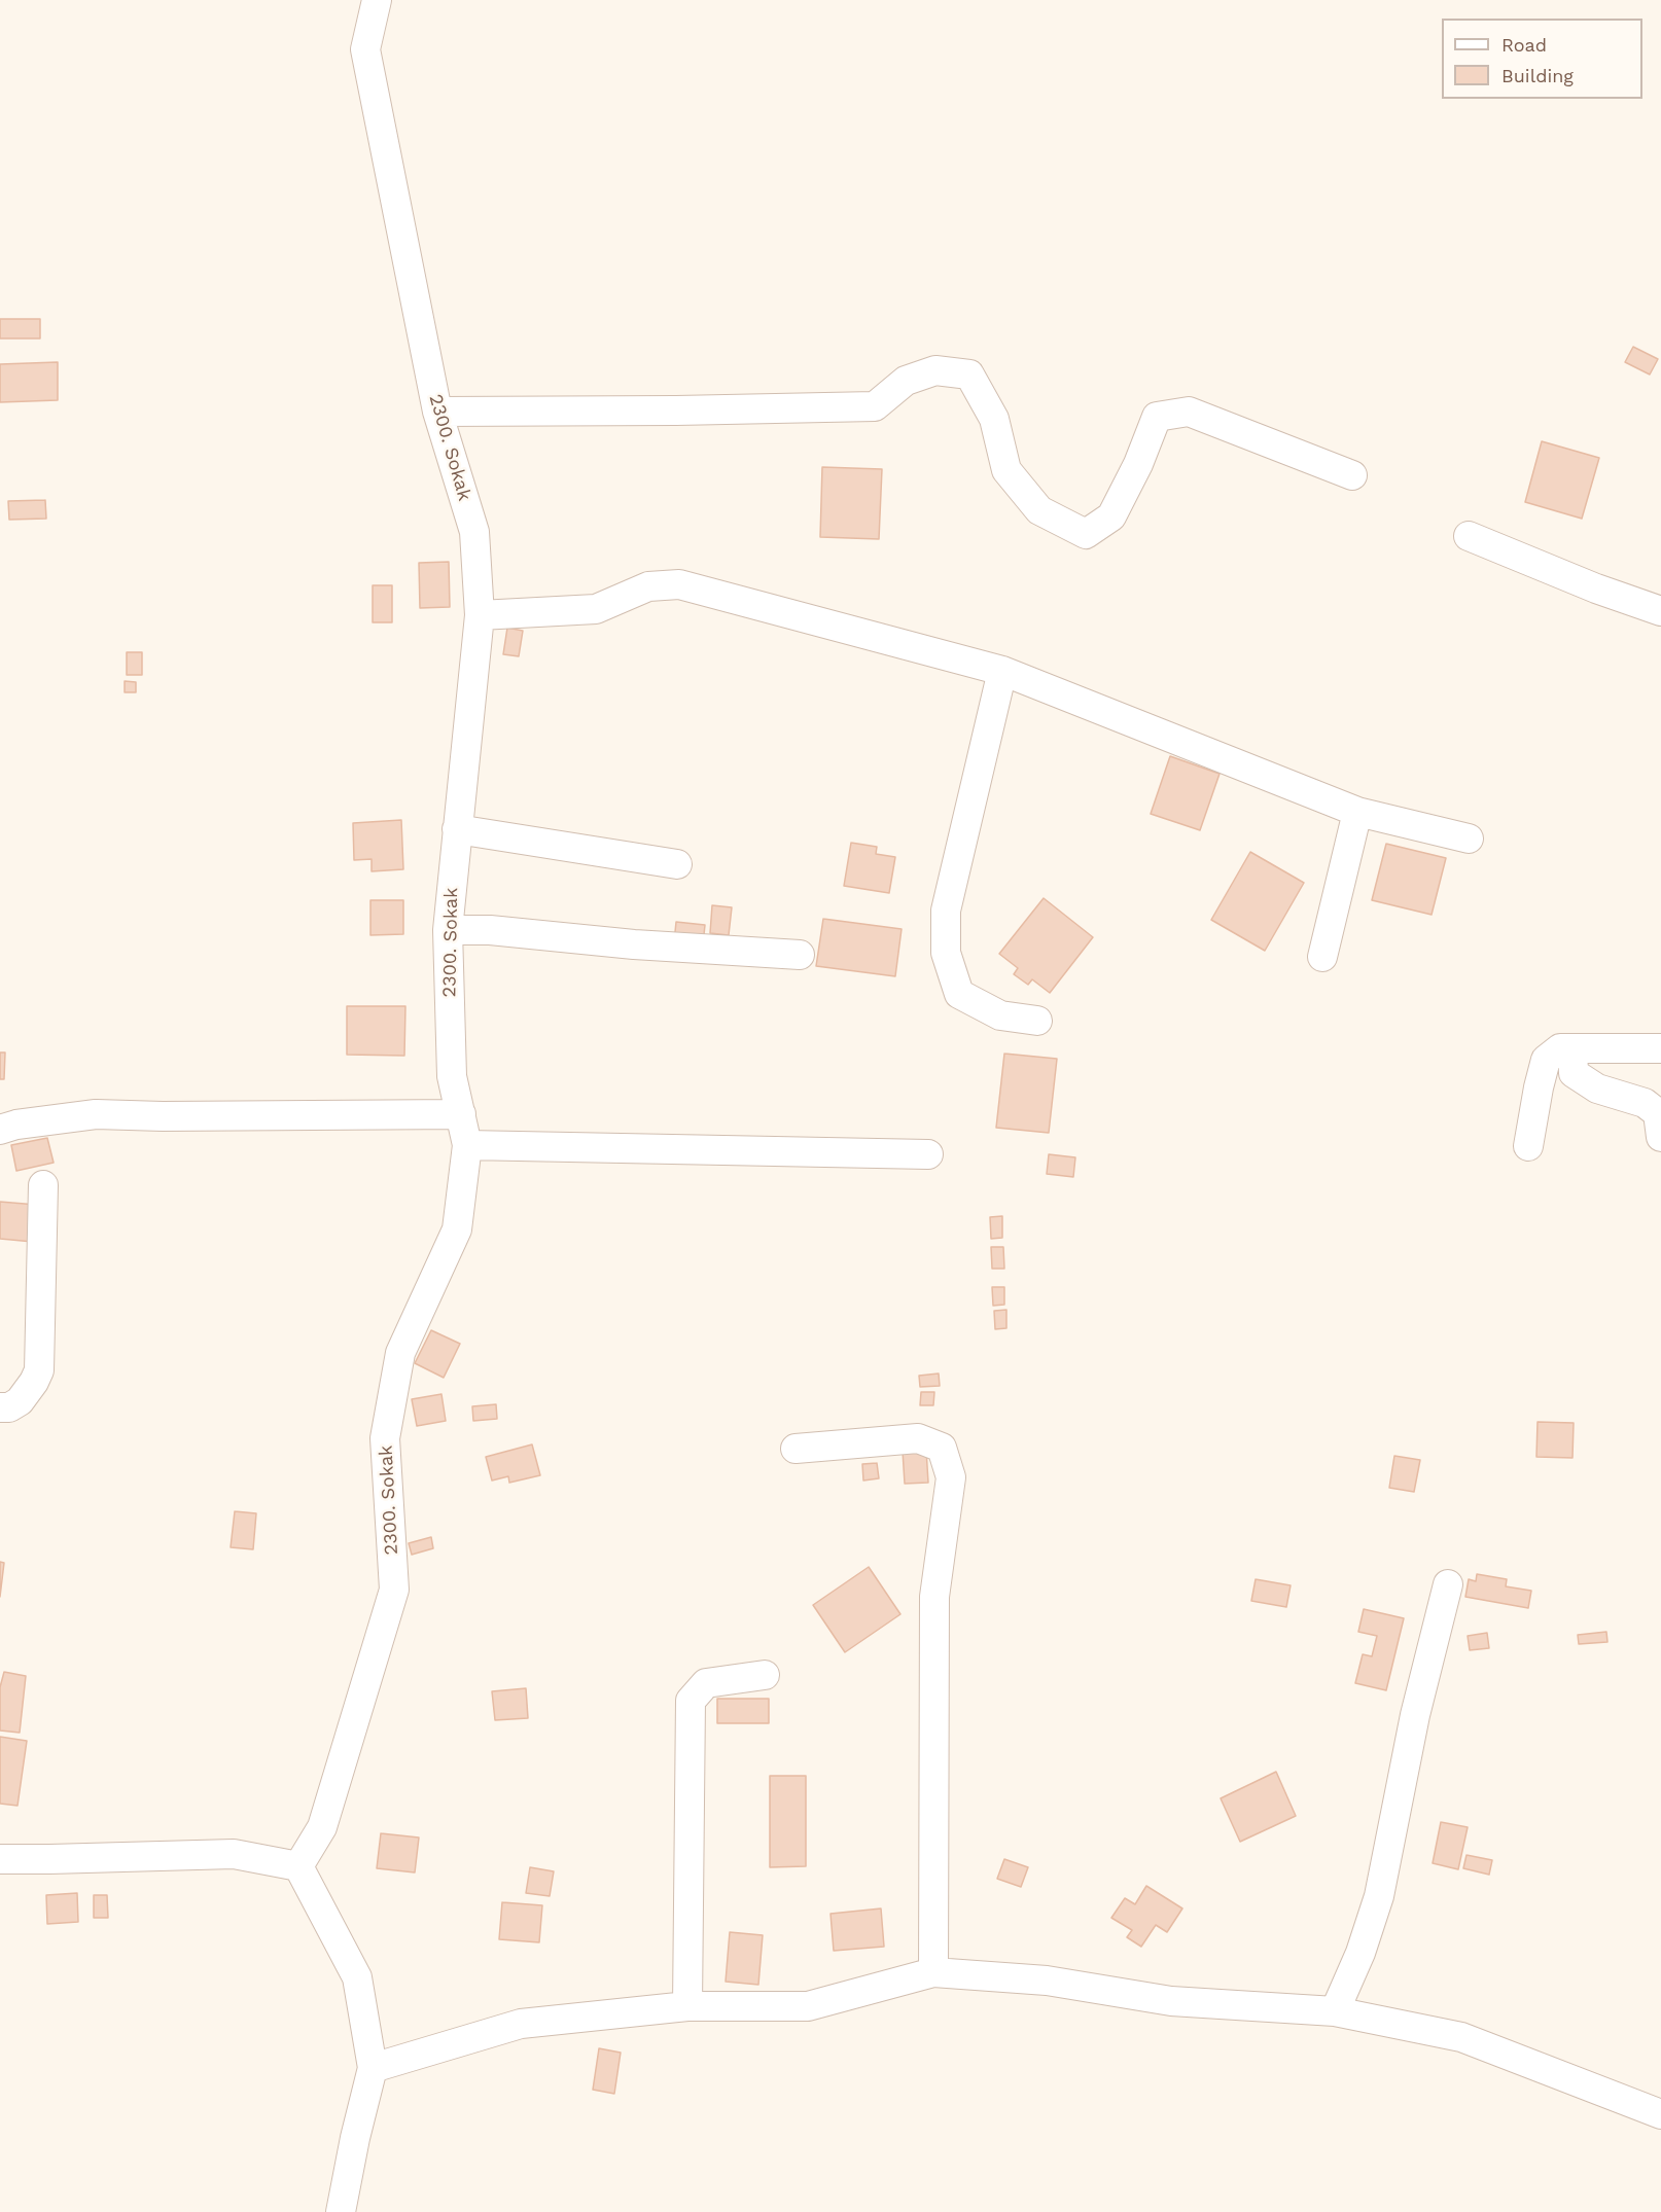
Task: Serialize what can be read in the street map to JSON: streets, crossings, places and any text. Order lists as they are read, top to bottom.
{
  "streets": {
    "street": ["2300. Sokak"]
  },
  "legend": ["Road", "Building"]
}
